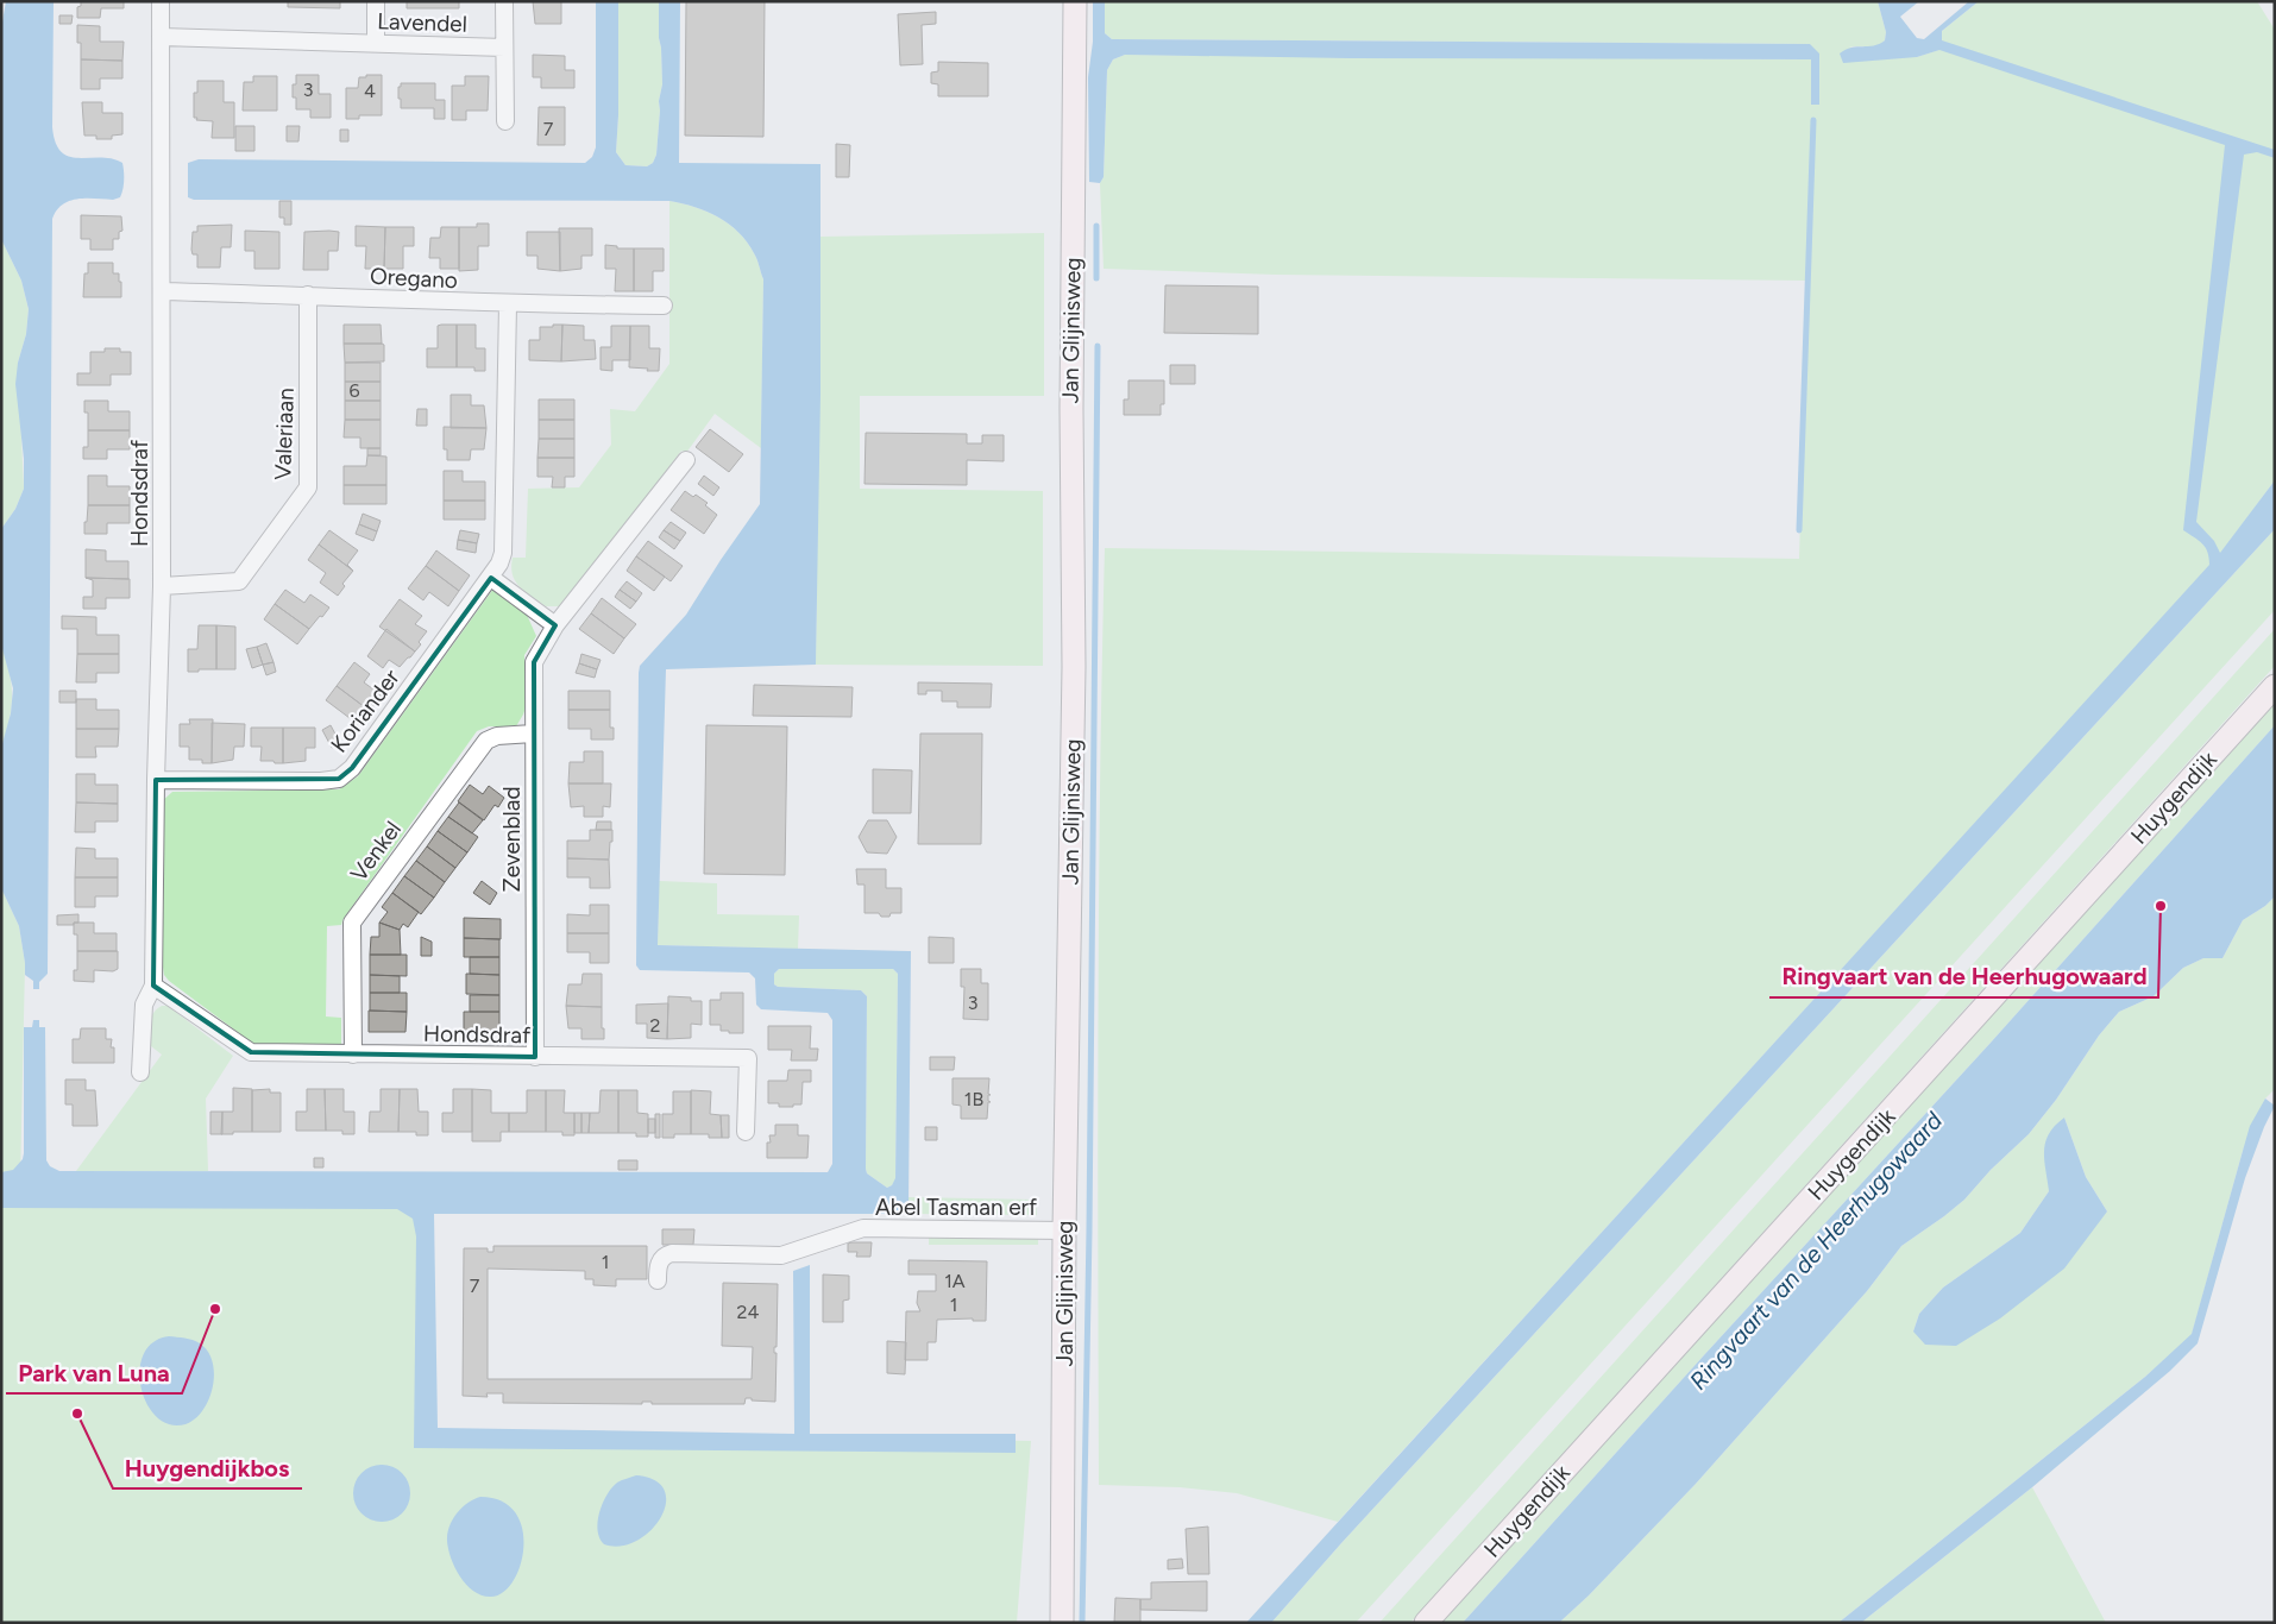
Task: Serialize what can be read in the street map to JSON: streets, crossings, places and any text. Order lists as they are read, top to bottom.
{
  "streets": {
    "street": [
      "Lavendel",
      "Oregano",
      "Jan Glijnisweg",
      "Valeriaan",
      "Hondsdraf",
      "Koriander",
      "Huygendijk",
      "Zevenblad",
      "Venkel",
      "Abel Tasman erf"
    ]
  },
  "crossings": [
    ["Lavendel", "Hondsdraf"],
    ["Oregano", "Valeriaan"],
    ["Oregano", "Hondsdraf"],
    ["Oregano", "Koriander"],
    ["Jan Glijnisweg", "Abel Tasman erf"],
    ["Valeriaan", "Hondsdraf"],
    ["Hondsdraf", "Koriander"],
    ["Hondsdraf", "Zevenblad"],
    ["Hondsdraf", "Venkel"],
    ["Zevenblad", "Venkel"]
  ],
  "water": ["Ringvaart van de Heerhugowaard"],
  "places": ["Ringvaart van de Heerhugowaard", "Park van Luna", "Huygendijkbos"],
  "house_numbers": [
    "3",
    "4",
    "7",
    "6",
    "3",
    "2",
    "1B",
    "1",
    "1A",
    "7",
    "1",
    "24"
  ]
}
